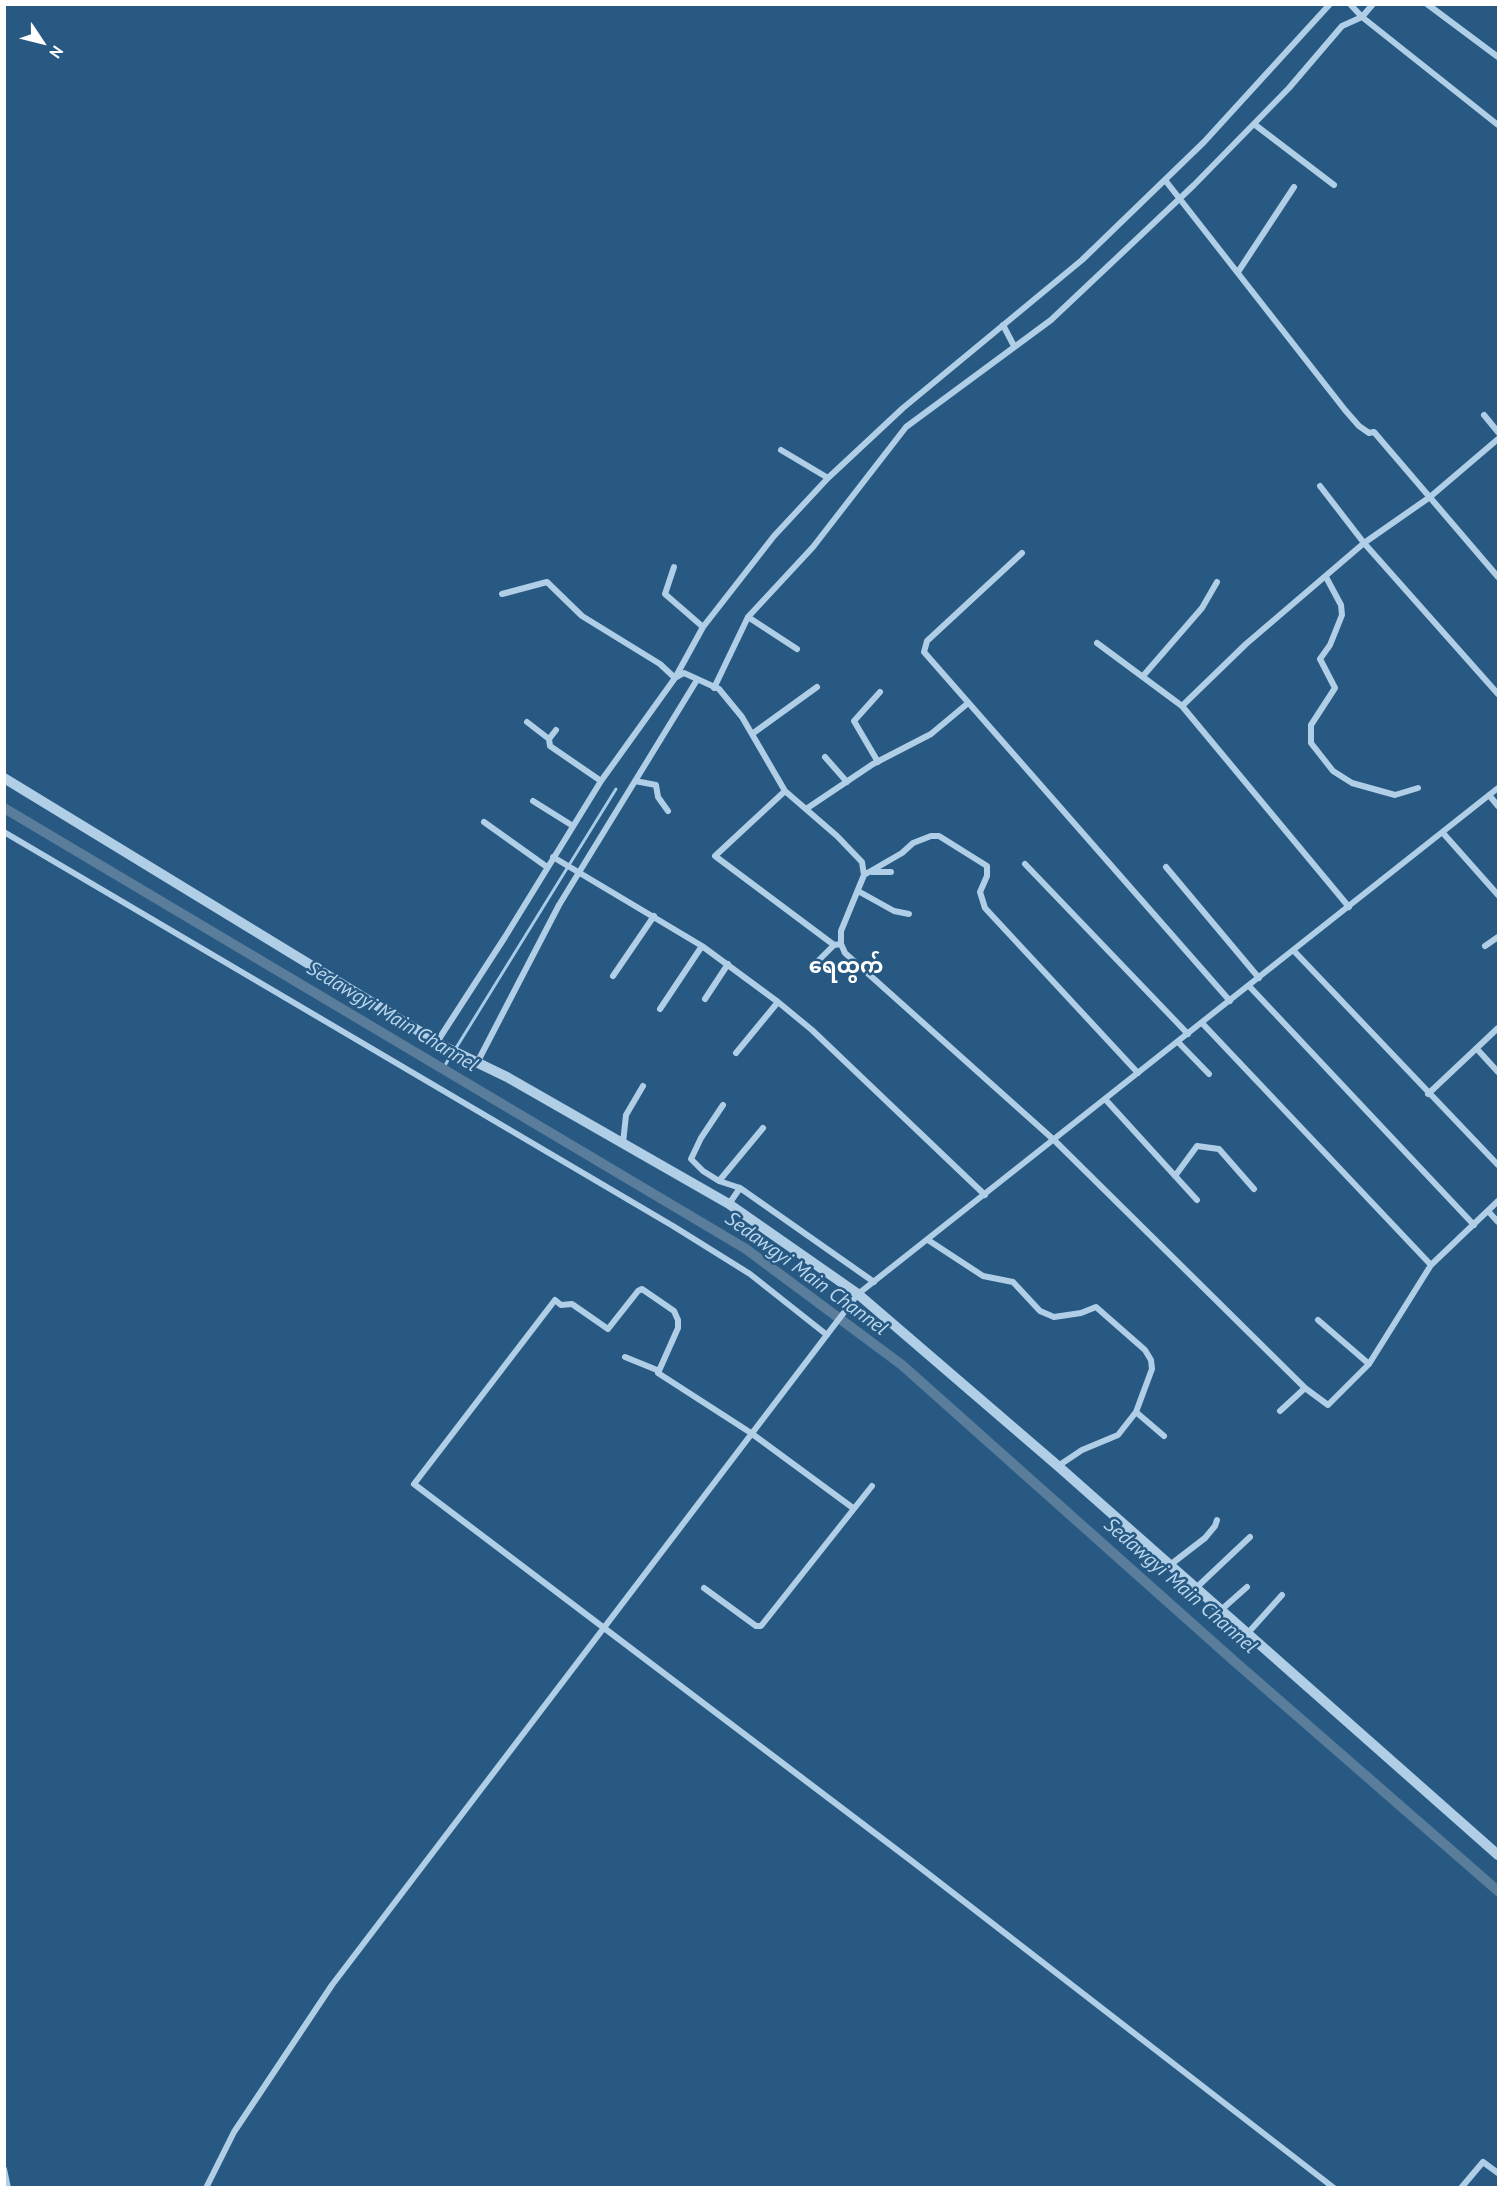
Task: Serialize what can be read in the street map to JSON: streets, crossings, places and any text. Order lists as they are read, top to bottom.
{
  "districts": ["ရေထွက်"],
  "water": ["Sedawgyi Main Channel"],
  "north": "bottom right"
}
